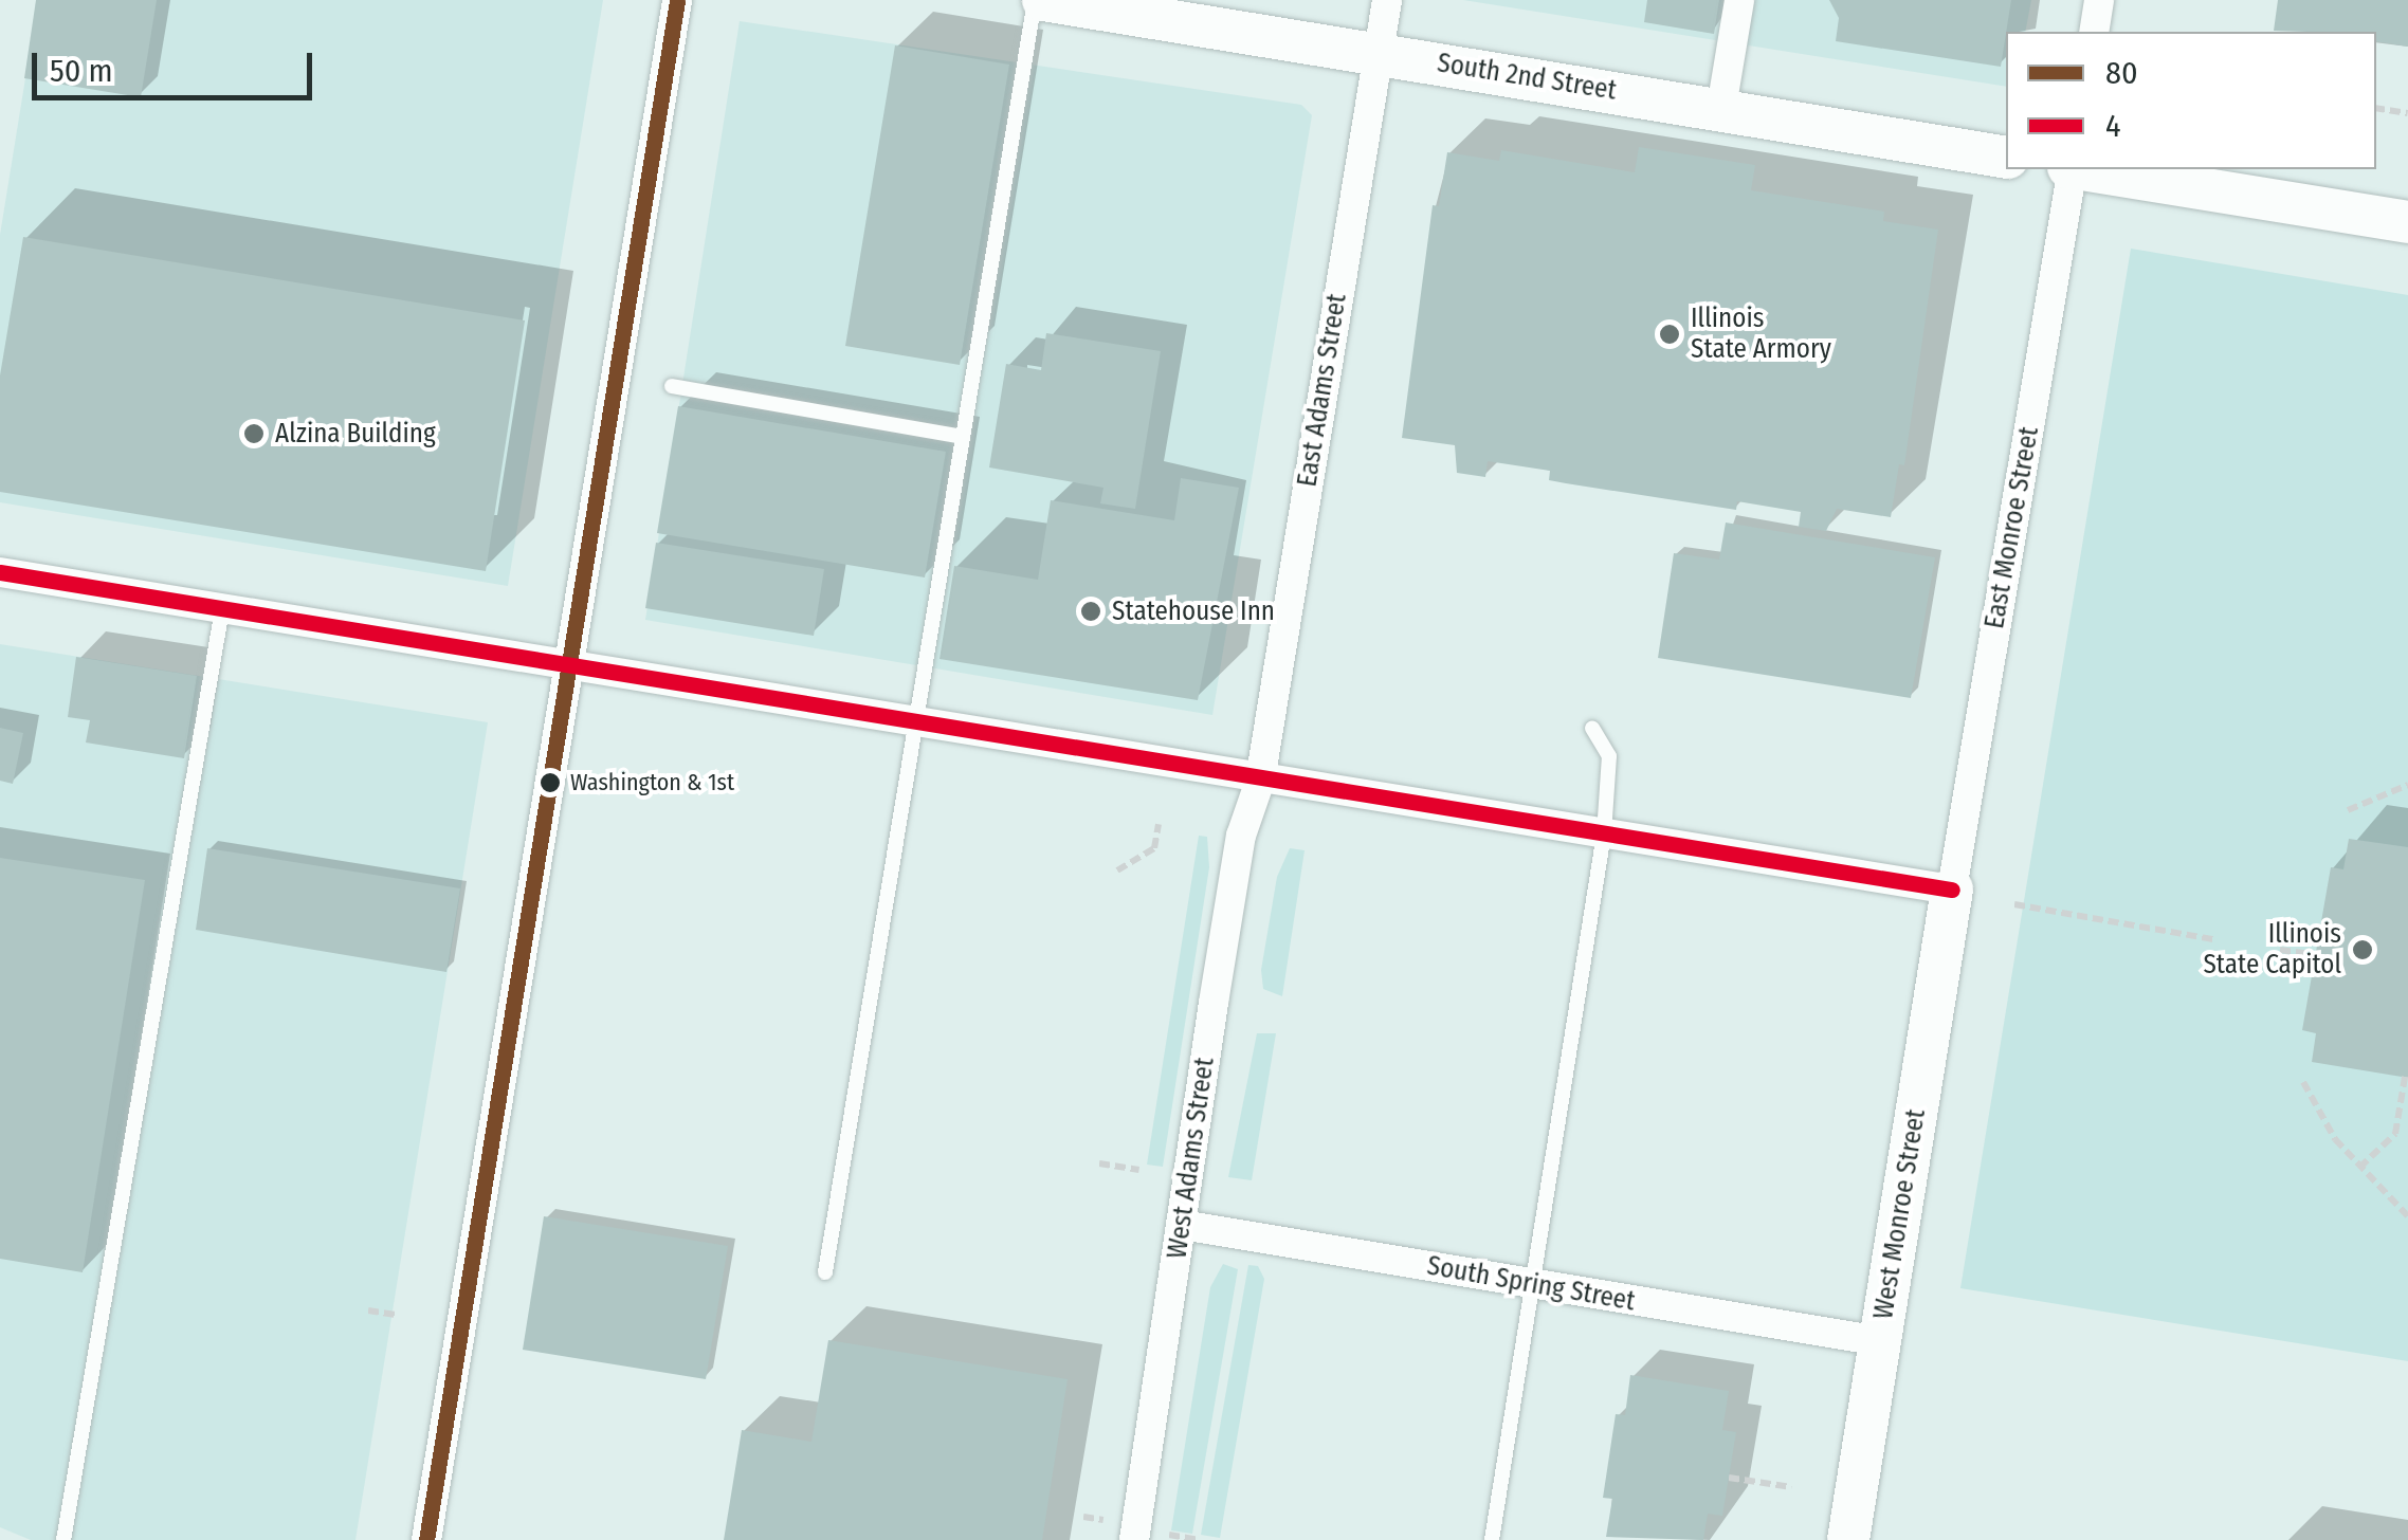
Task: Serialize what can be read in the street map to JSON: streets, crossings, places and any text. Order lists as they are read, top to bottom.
{
  "streets": {
    "main road": ["South 2nd Street", "West Monroe Street"],
    "street": [
      "East Adams Street",
      "East Monroe Street",
      "West Adams Street",
      "South Spring Street"
    ]
  },
  "crossings": [
    ["South 2nd Street", "East Adams Street"],
    ["East Adams Street", "West Adams Street"],
    ["East Monroe Street", "West Monroe Street"],
    ["West Adams Street", "South Spring Street"],
    ["West Monroe Street", "South Spring Street"]
  ],
  "places": [
    "Illinois State Armory",
    "Alzina Building",
    "Statehouse Inn",
    "Washington & 1st",
    "Illinois State Capitol"
  ],
  "lines": ["transit line 80", "transit line 4"],
  "legend": ["80", "4"],
  "scale_bar": "50 m"
}
